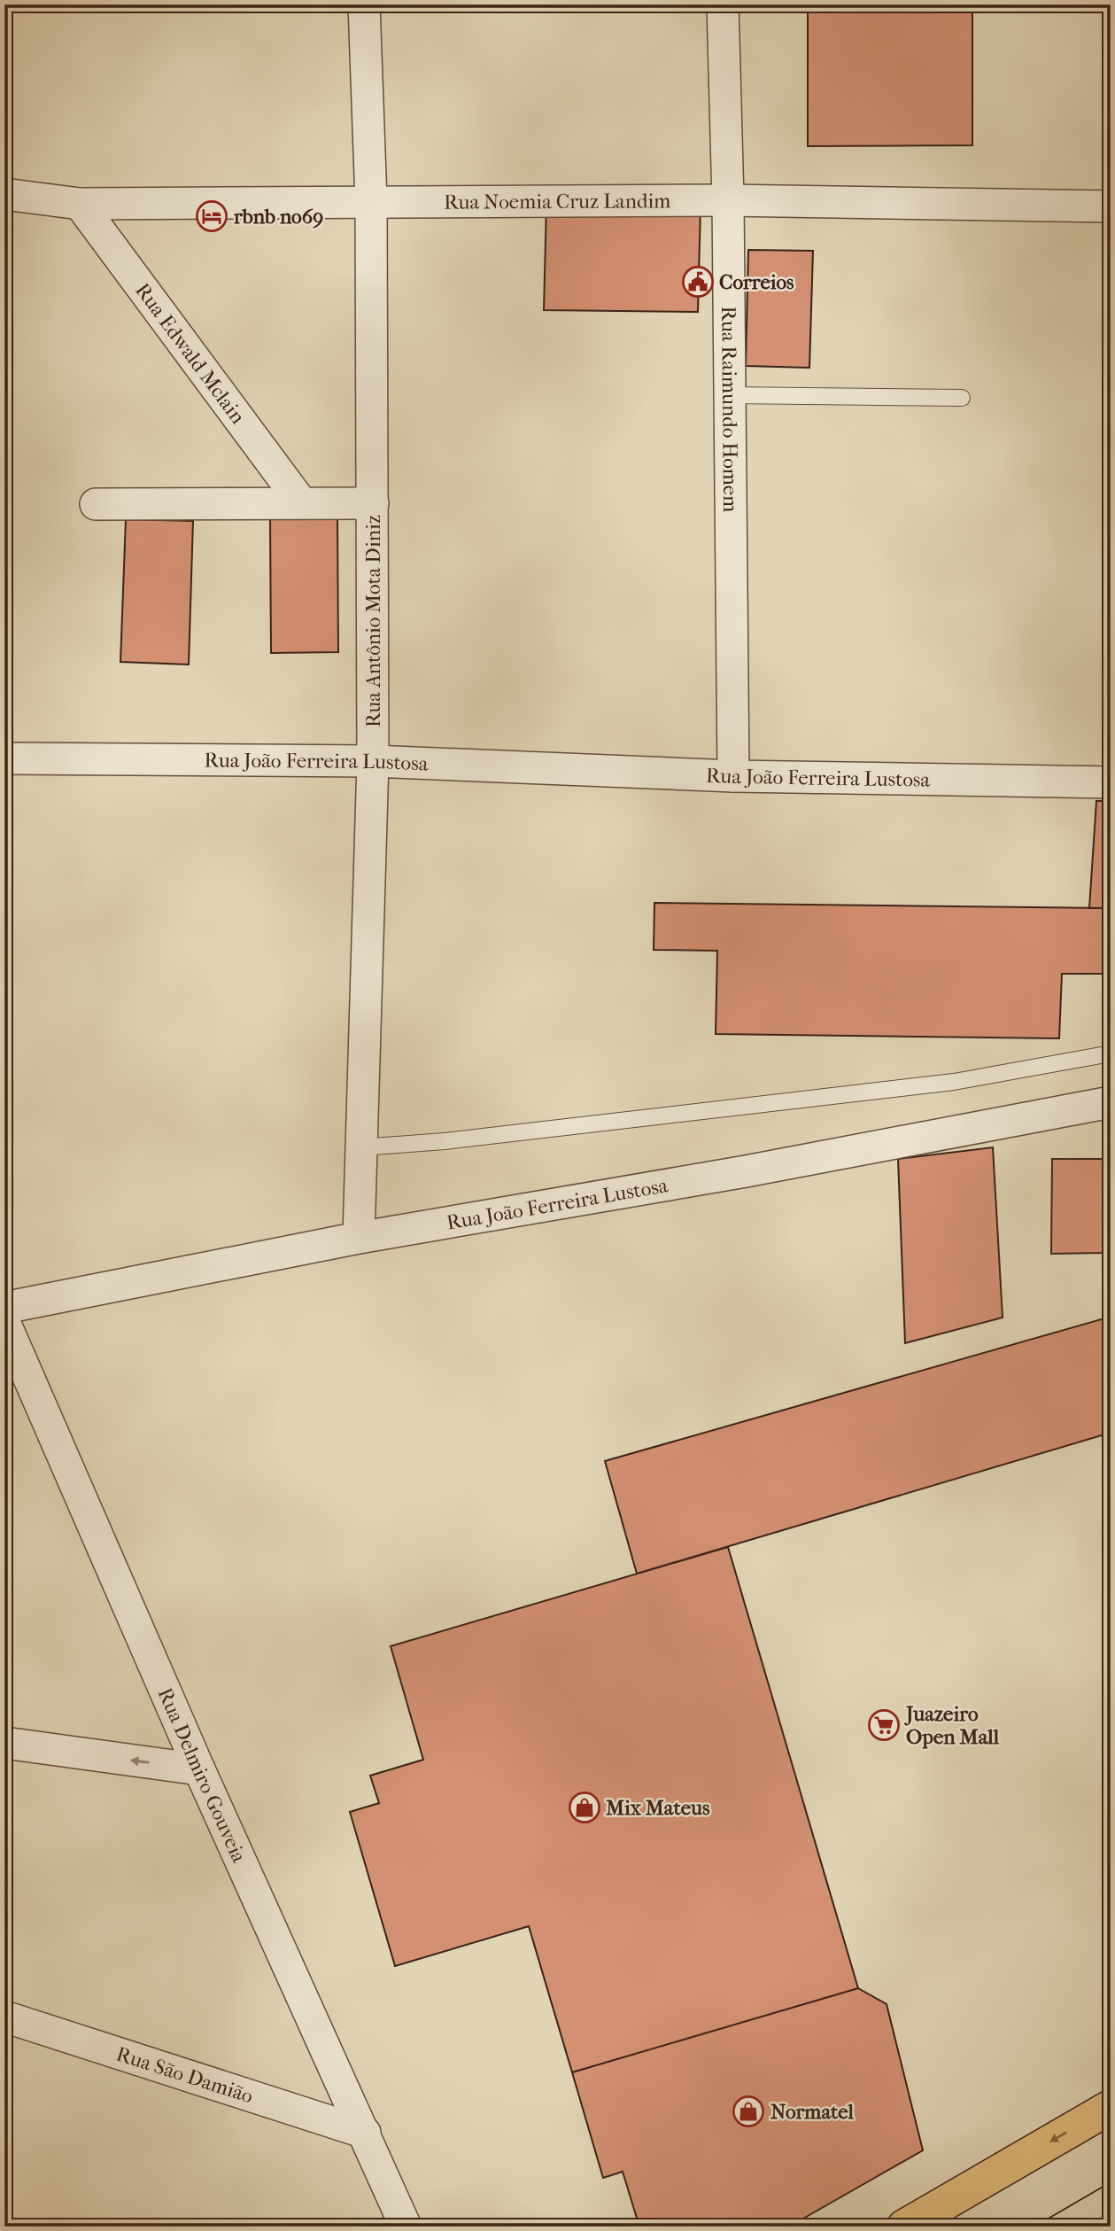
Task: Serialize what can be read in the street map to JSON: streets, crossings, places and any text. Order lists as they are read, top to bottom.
{
  "streets": {
    "street": [
      "Rua Noemia Cruz Landim",
      "Rua Edwald Mclain",
      "Rua Raimundo Homem",
      "Rua Antônio Mota Diniz",
      "Rua João Ferreira Lustosa",
      "Rua Delmiro Gouveia",
      "Rua São Damião"
    ]
  },
  "crossings": [
    ["Rua Noemia Cruz Landim", "Rua Edwald Mclain"],
    ["Rua Noemia Cruz Landim", "Rua Raimundo Homem"],
    ["Rua Noemia Cruz Landim", "Rua Antônio Mota Diniz"],
    ["Rua Raimundo Homem", "Rua João Ferreira Lustosa"],
    ["Rua Antônio Mota Diniz", "Rua João Ferreira Lustosa"],
    ["Rua Delmiro Gouveia", "Rua São Damião"]
  ],
  "places": {
    "hotel": ["rbnb no69"],
    "public building": ["Correios"],
    "supermarket": ["Juazeiro Open Mall"],
    "shop": ["Mix Mateus", "Normatel"]
  }
}
